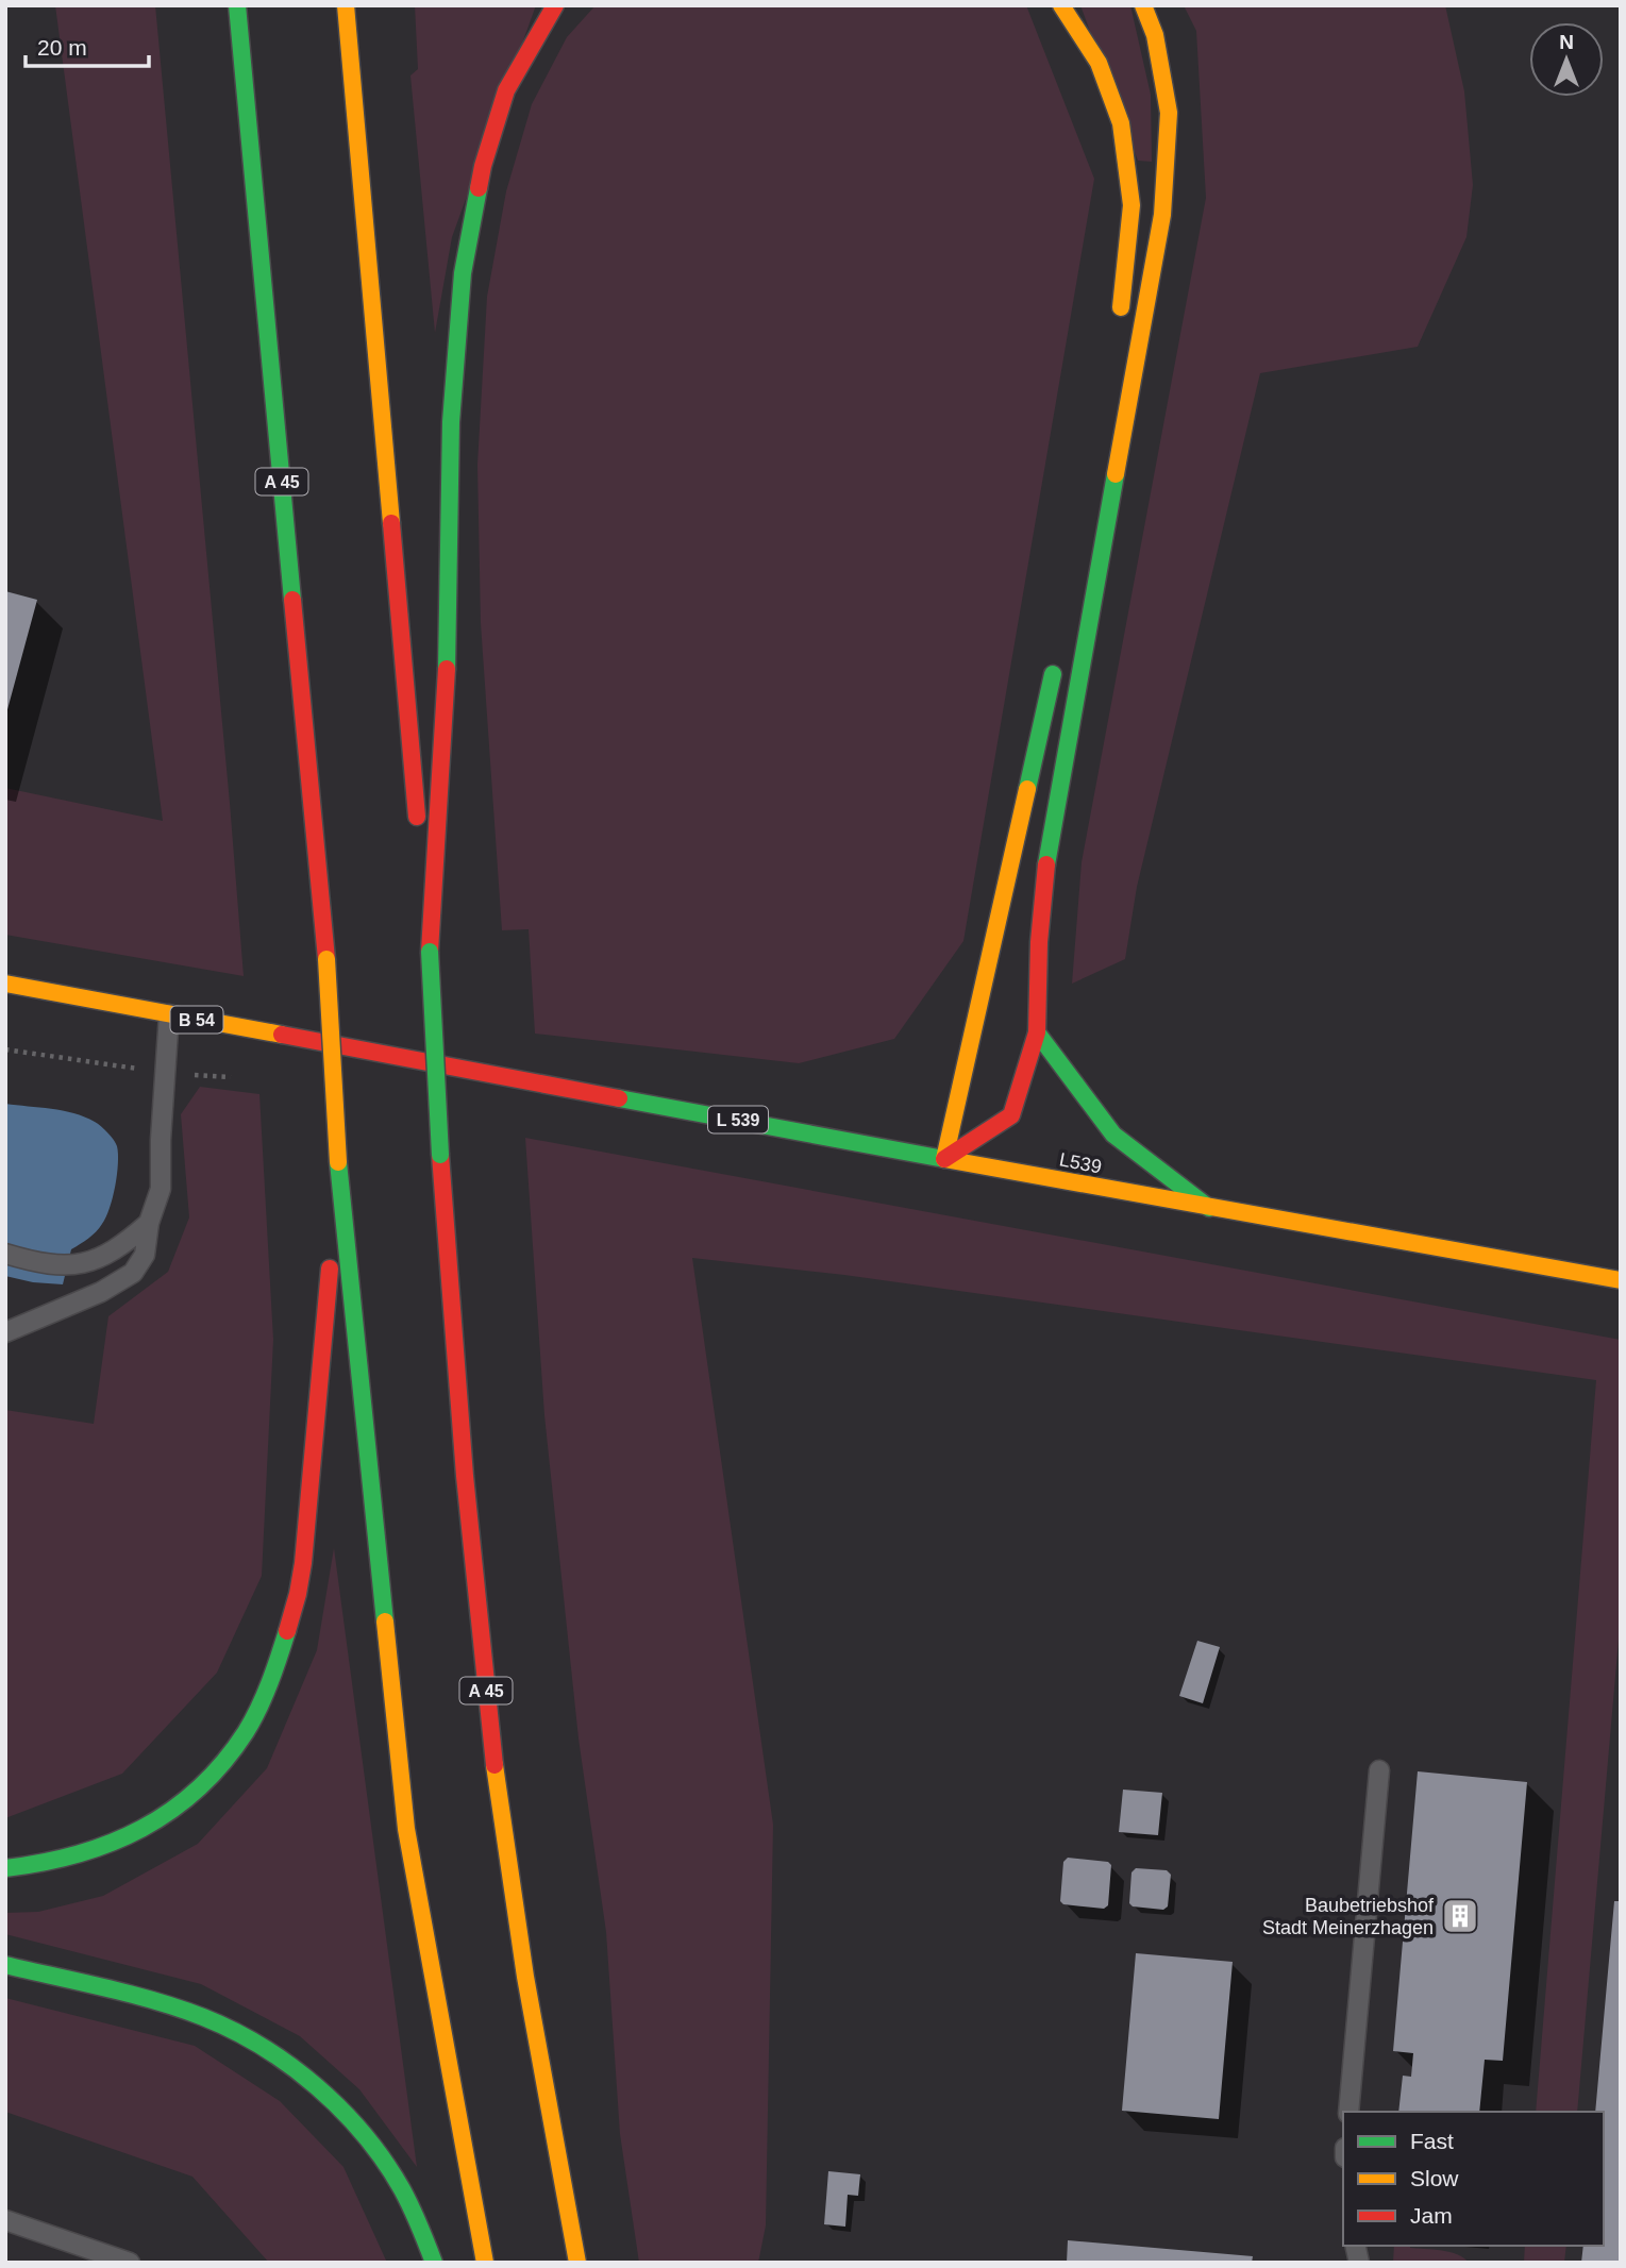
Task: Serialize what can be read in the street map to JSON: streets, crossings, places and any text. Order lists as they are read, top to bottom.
{
  "streets": {
    "main road": [
      "A 45",
      "B 54",
      "L 539",
      "L539"
    ]
  },
  "crossings": [
    ["B 54", "L 539"],
    ["L 539", "L539"]
  ],
  "places": {
    "building": ["Baubetriebshof Stadt Meinerzhagen"]
  },
  "legend": ["Fast", "Slow", "Jam"],
  "scale_bar": "20 m",
  "north": "top"
}
